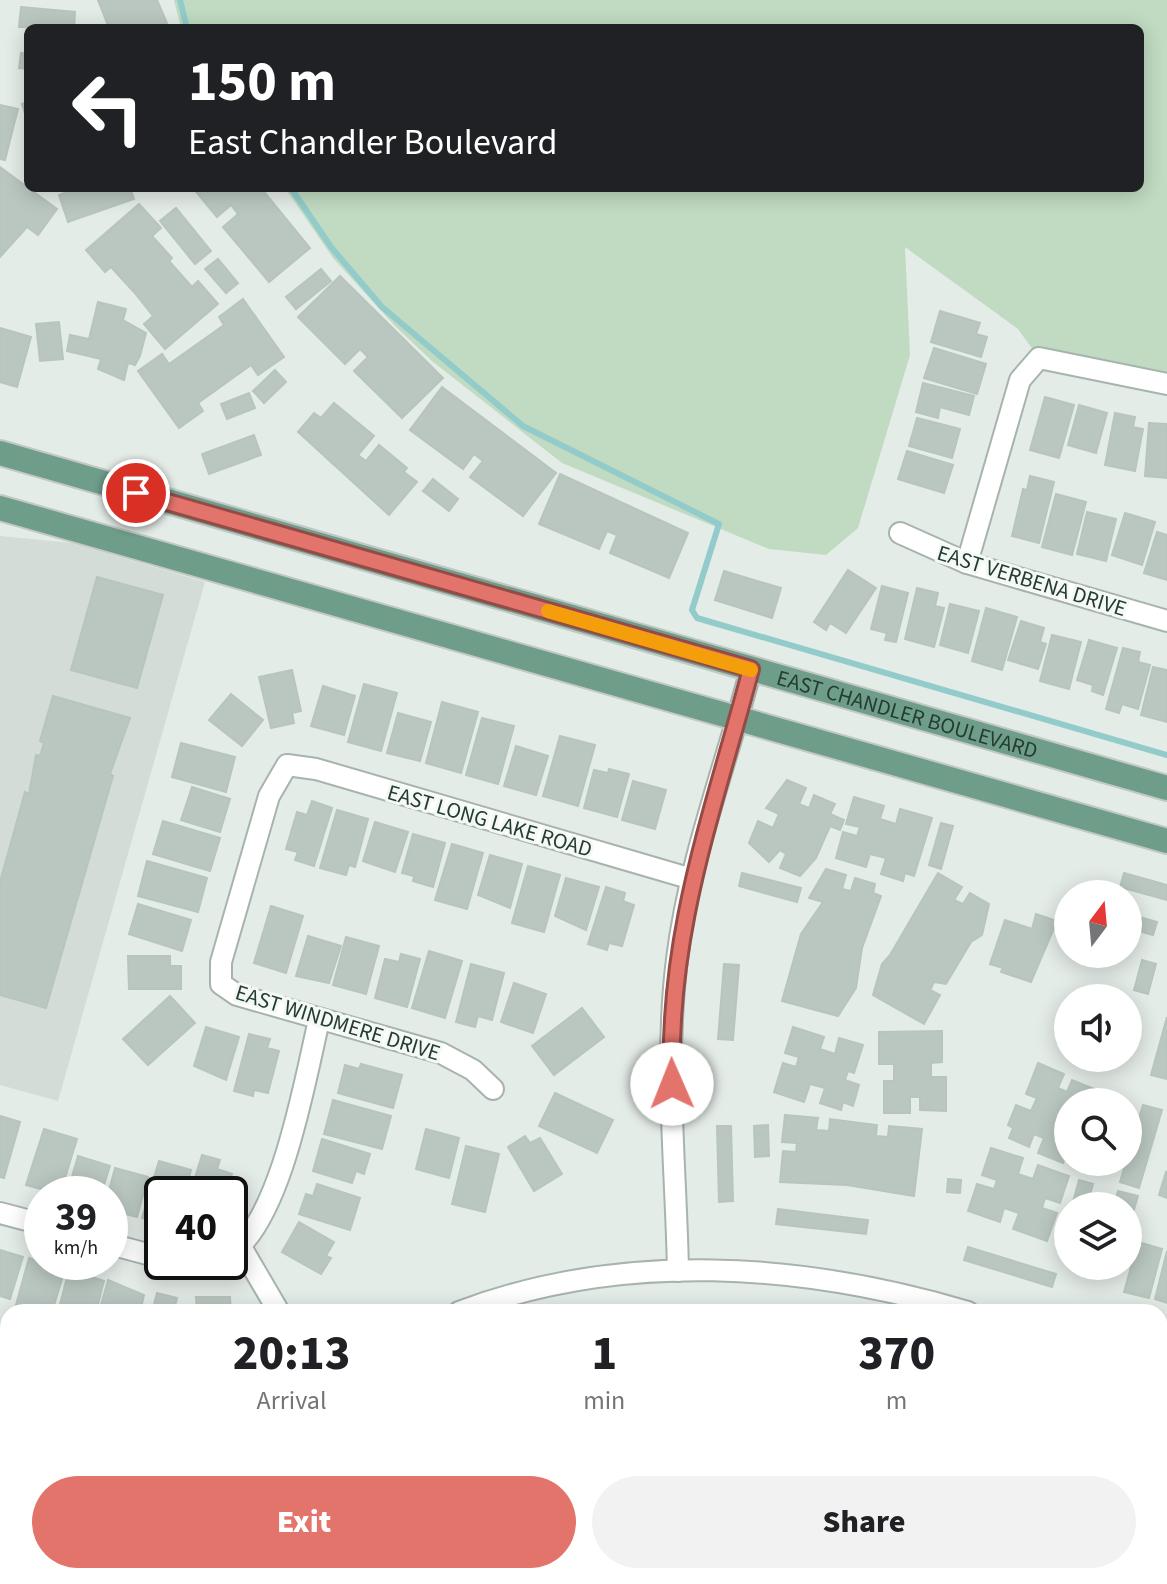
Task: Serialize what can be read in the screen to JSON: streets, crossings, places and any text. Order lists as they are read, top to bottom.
{
  "streets": {
    "main road": ["EAST CHANDLER BOULEVARD"],
    "street": ["EAST VERBENA DRIVE", "EAST LONG LAKE ROAD", "EAST WINDMERE DRIVE"]
  },
  "crossings": [
    ["EAST LONG LAKE ROAD", "EAST WINDMERE DRIVE"]
  ],
  "north": "top",
  "page": {
    "turn": ["150 m", "East Chandler Boulevard"],
    "speed": "39 km/h",
    "limit": "40",
    "eta": [
      "20:13",
      "Arrival",
      "1",
      "min",
      "370",
      "m"
    ],
    "buttons": ["Exit", "Share"]
  }
}
